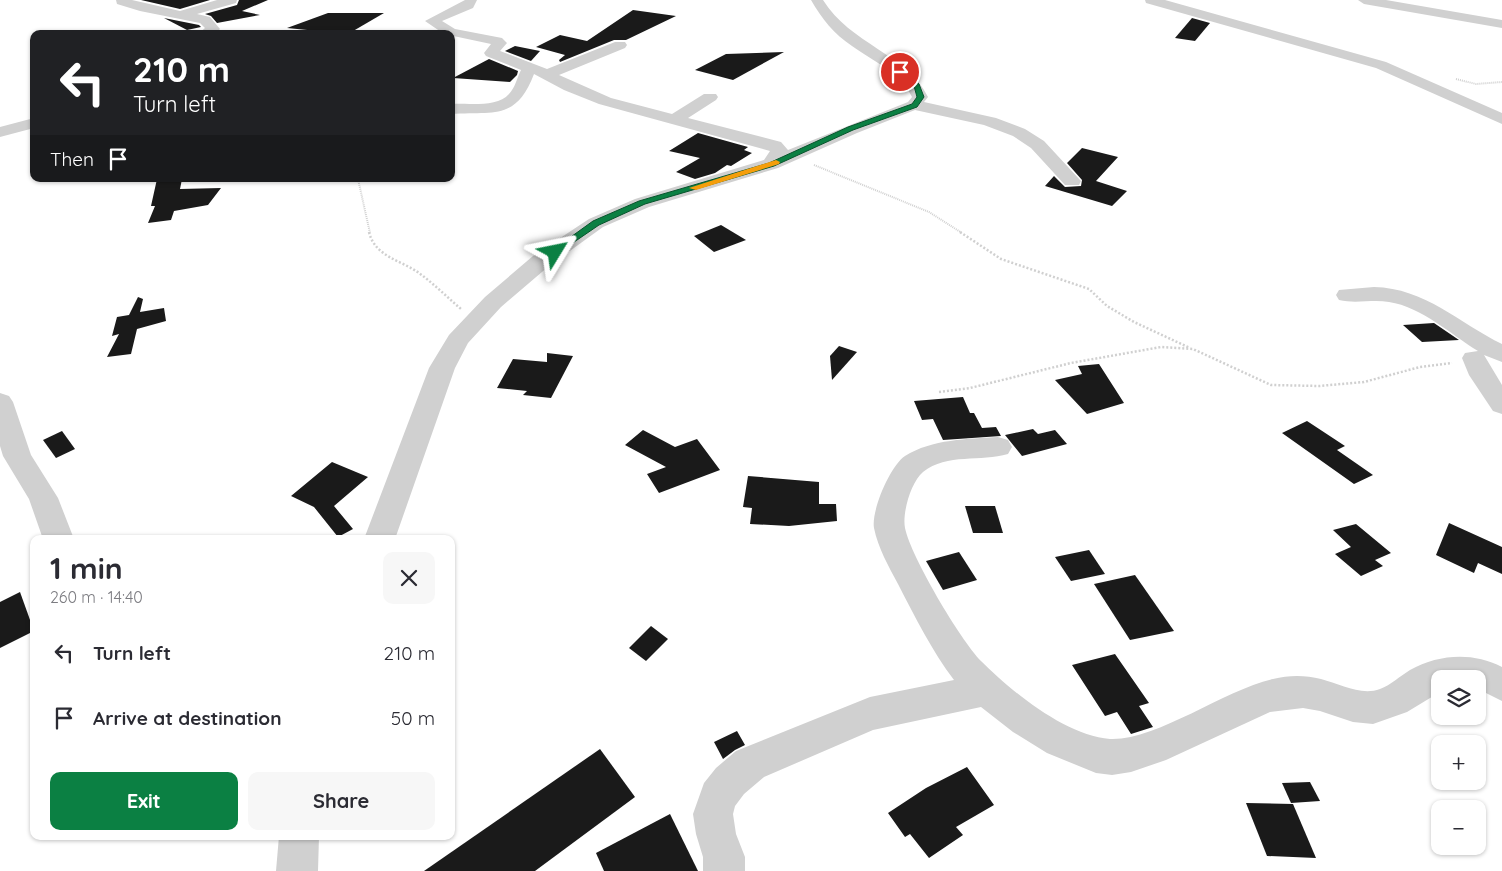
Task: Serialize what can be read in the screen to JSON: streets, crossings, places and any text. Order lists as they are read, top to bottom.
{
  "page": {
    "turn": ["210 m", "Turn left"],
    "then": "Then",
    "heading": ["1 min", "260 m · 14:40"],
    "list": [
      {
        "name": "Turn left",
        "value": "210 m"
      },
      {
        "name": "Arrive at destination",
        "value": "50 m"
      }
    ],
    "map_buttons": ["+", "−"],
    "buttons": ["Exit", "Share"]
  }
}
